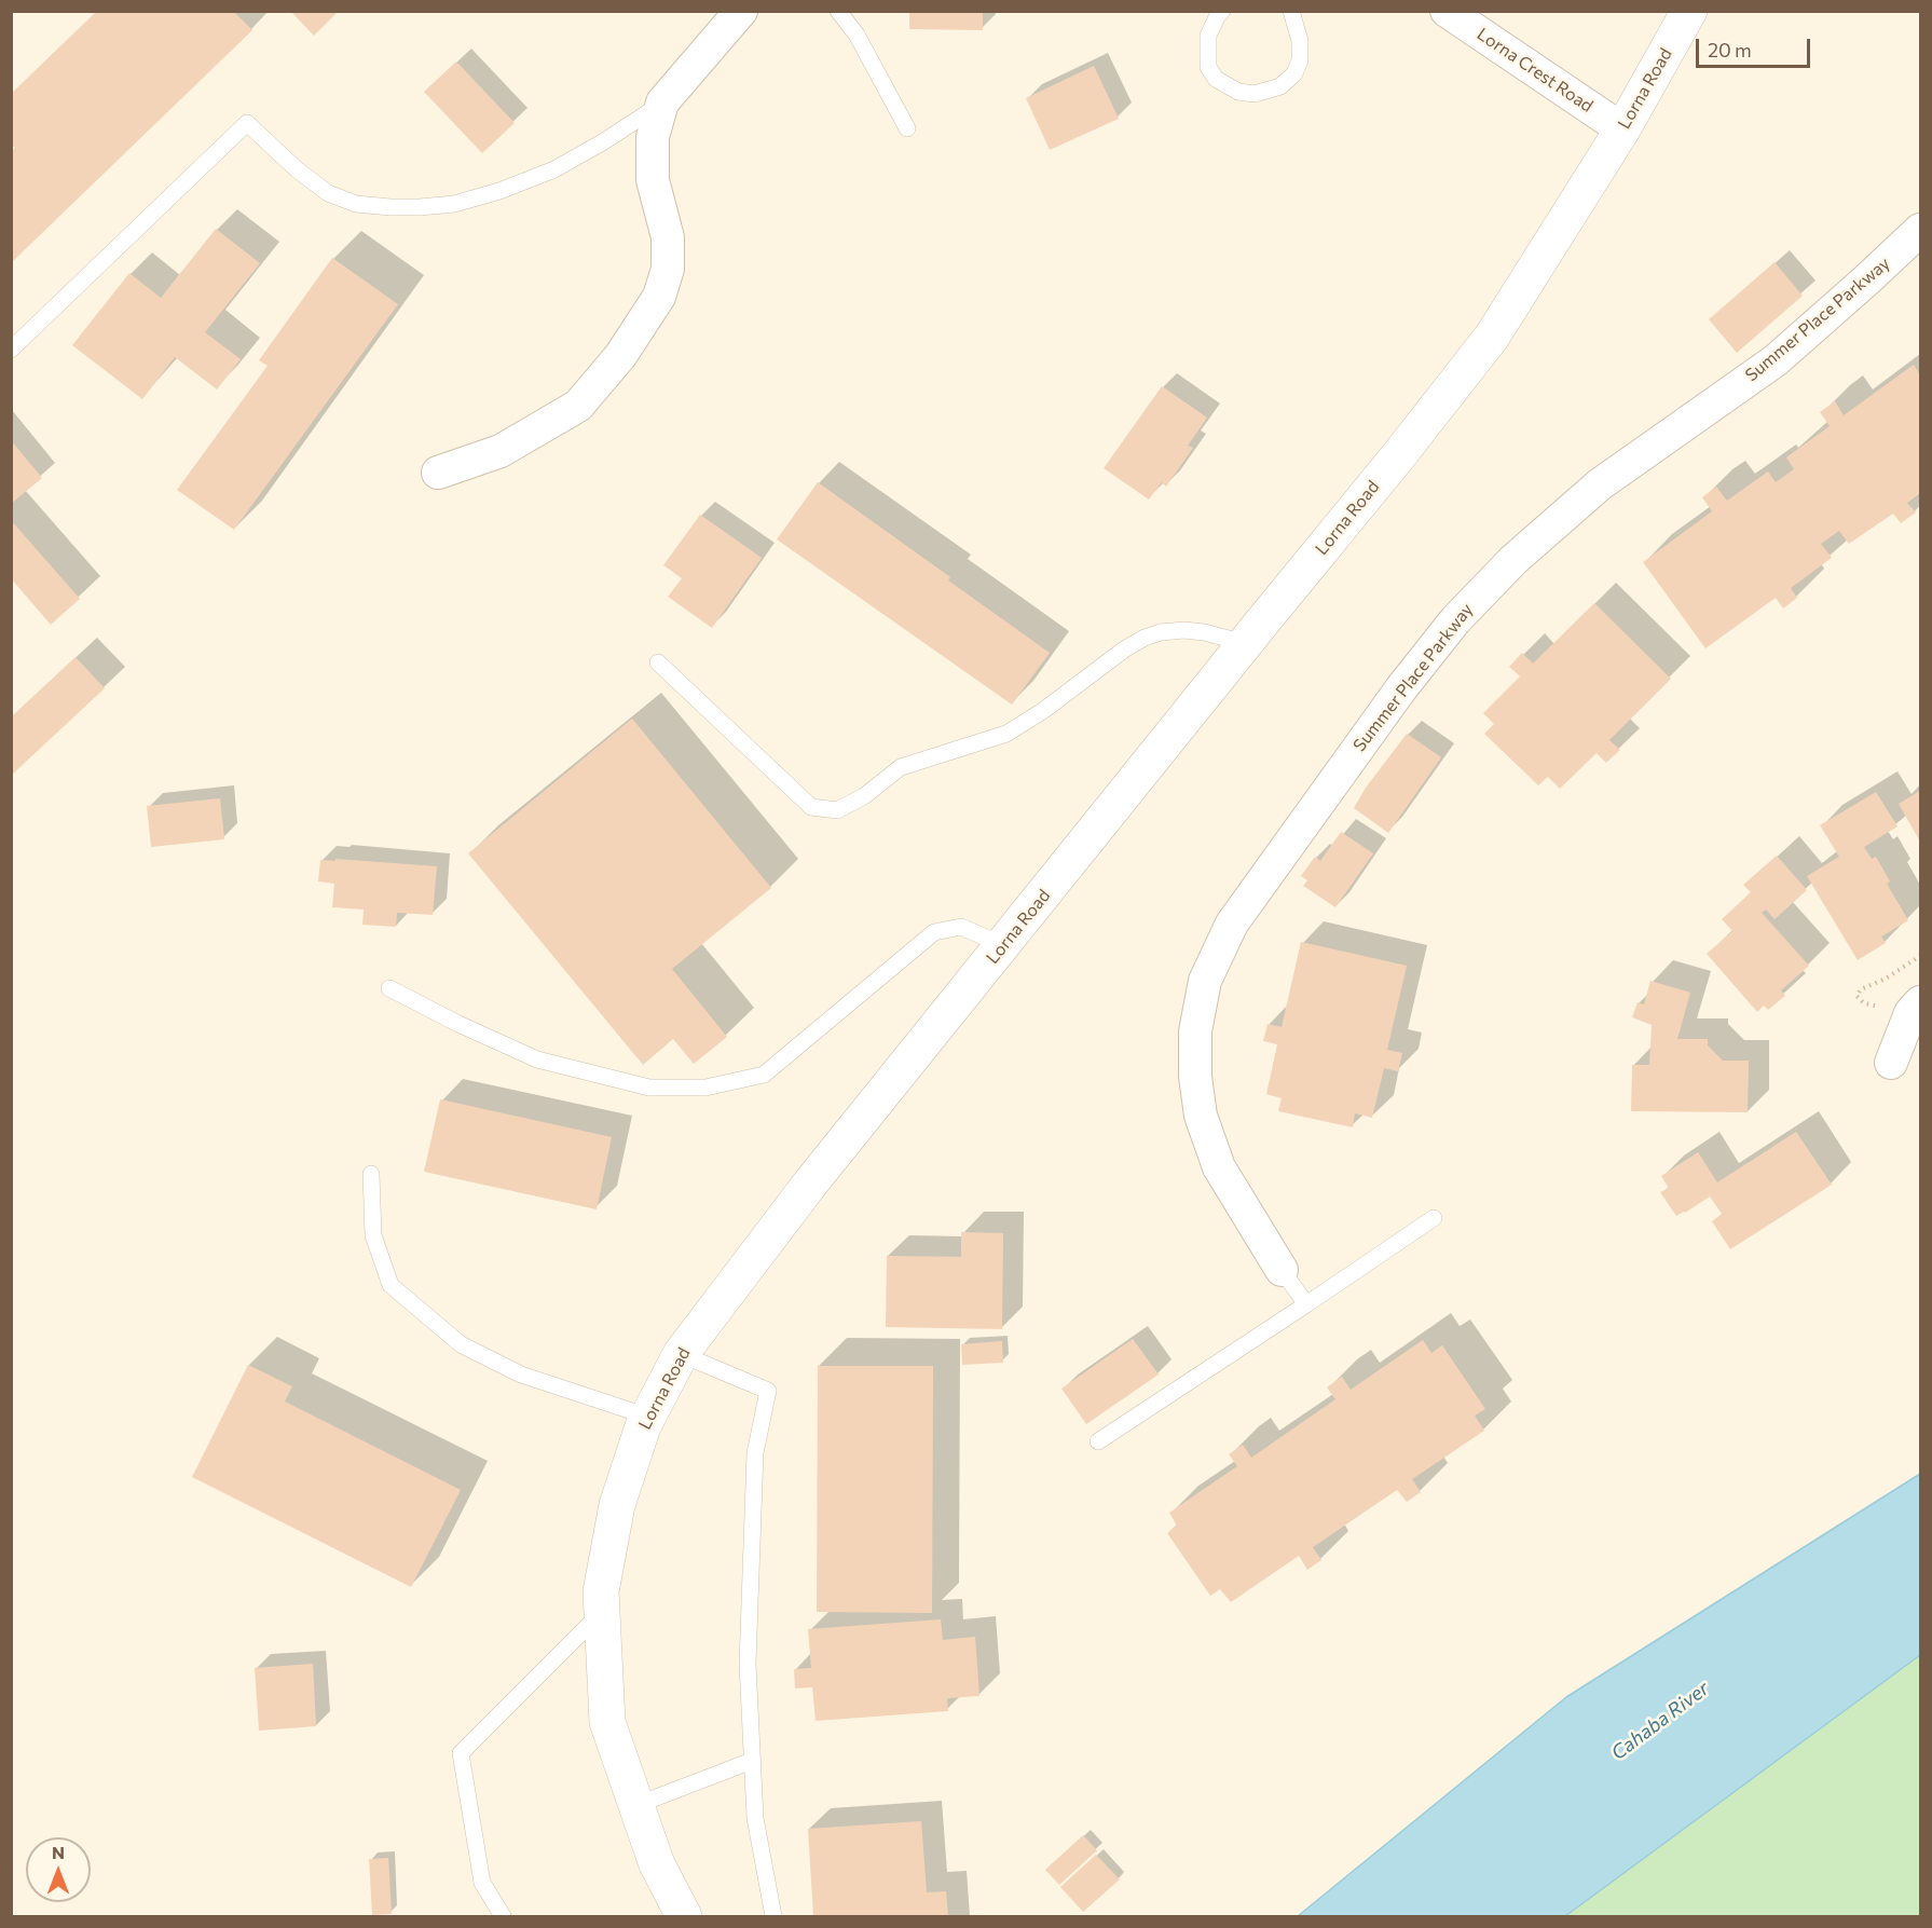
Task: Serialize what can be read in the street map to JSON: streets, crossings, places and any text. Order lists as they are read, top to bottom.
{
  "streets": {
    "street": ["Lorna Crest Road", "Lorna Road", "Summer Place Parkway"]
  },
  "crossings": [
    ["Lorna Crest Road", "Lorna Road"]
  ],
  "water": ["Cahaba River"],
  "scale_bar": "20 m",
  "north": "top"
}
